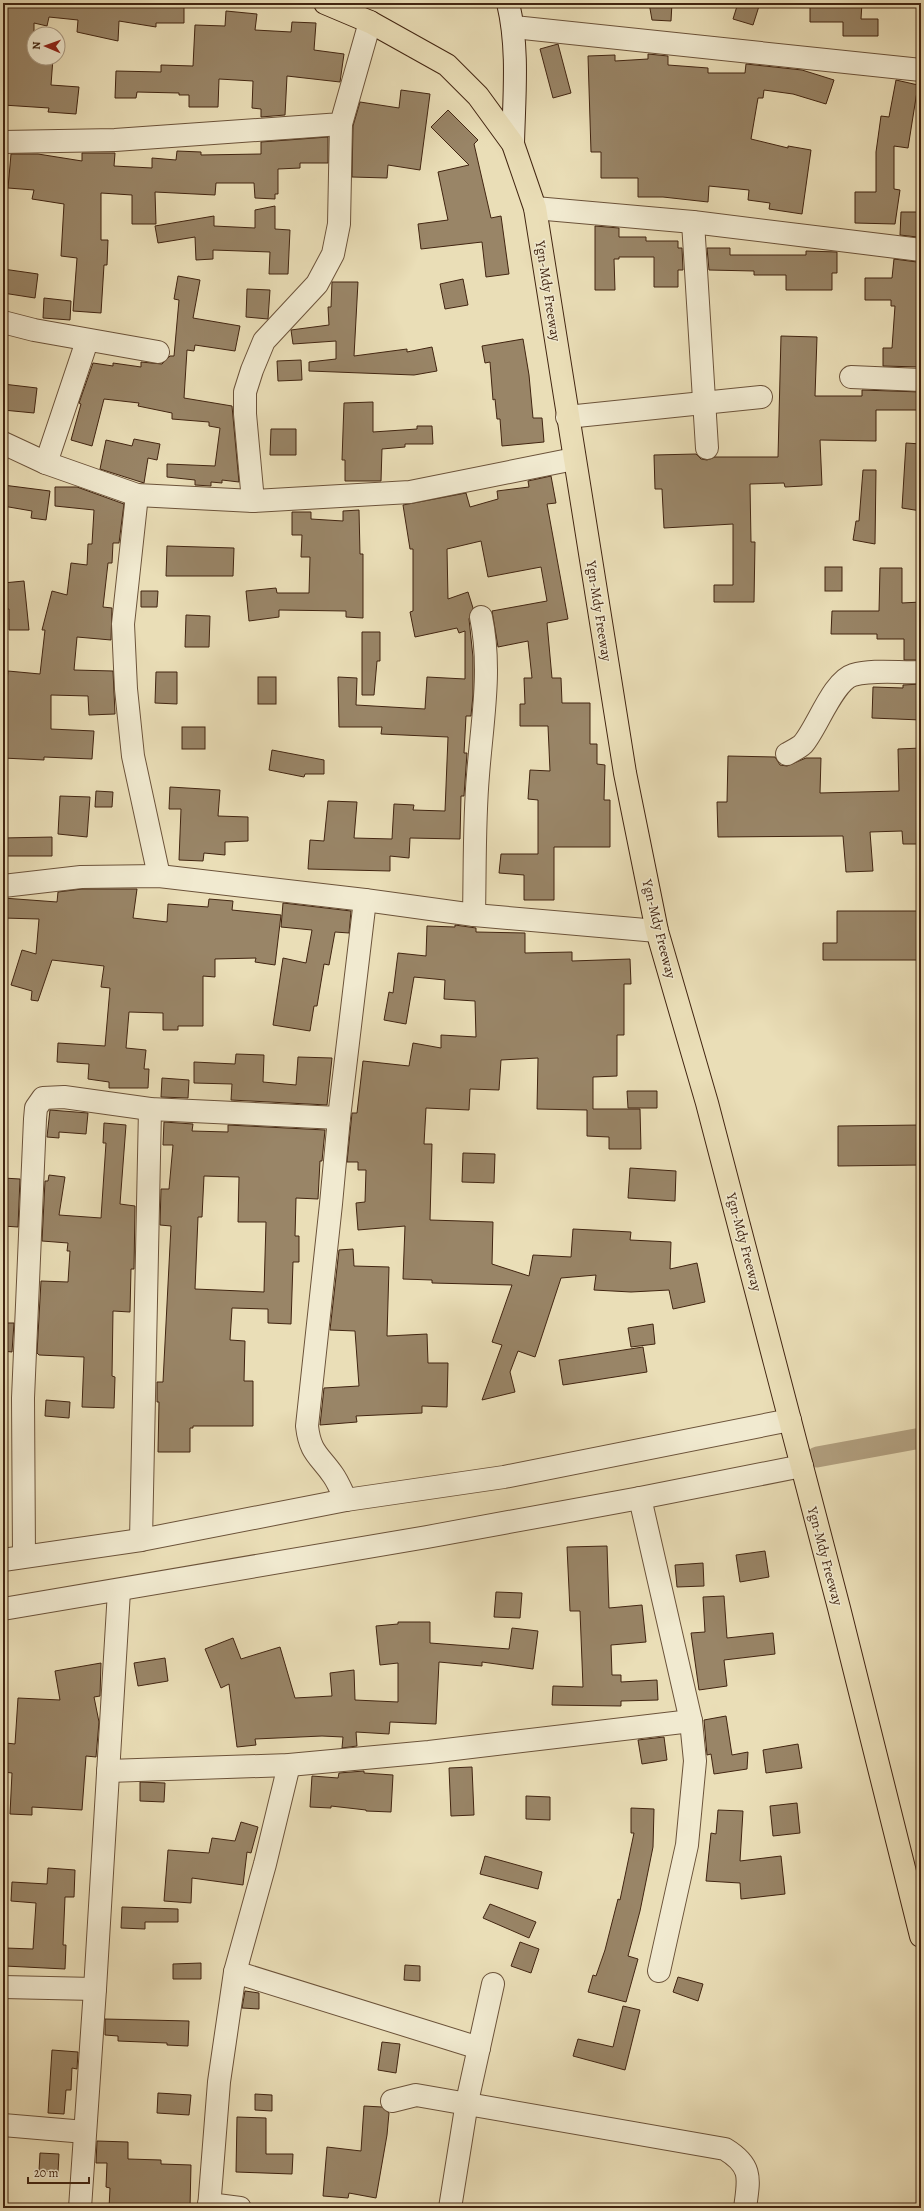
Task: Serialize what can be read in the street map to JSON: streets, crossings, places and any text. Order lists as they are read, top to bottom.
{
  "streets": {
    "main road": ["Ygn-Mdy Freeway"]
  },
  "scale_bar": "20 m",
  "north": "left"
}
